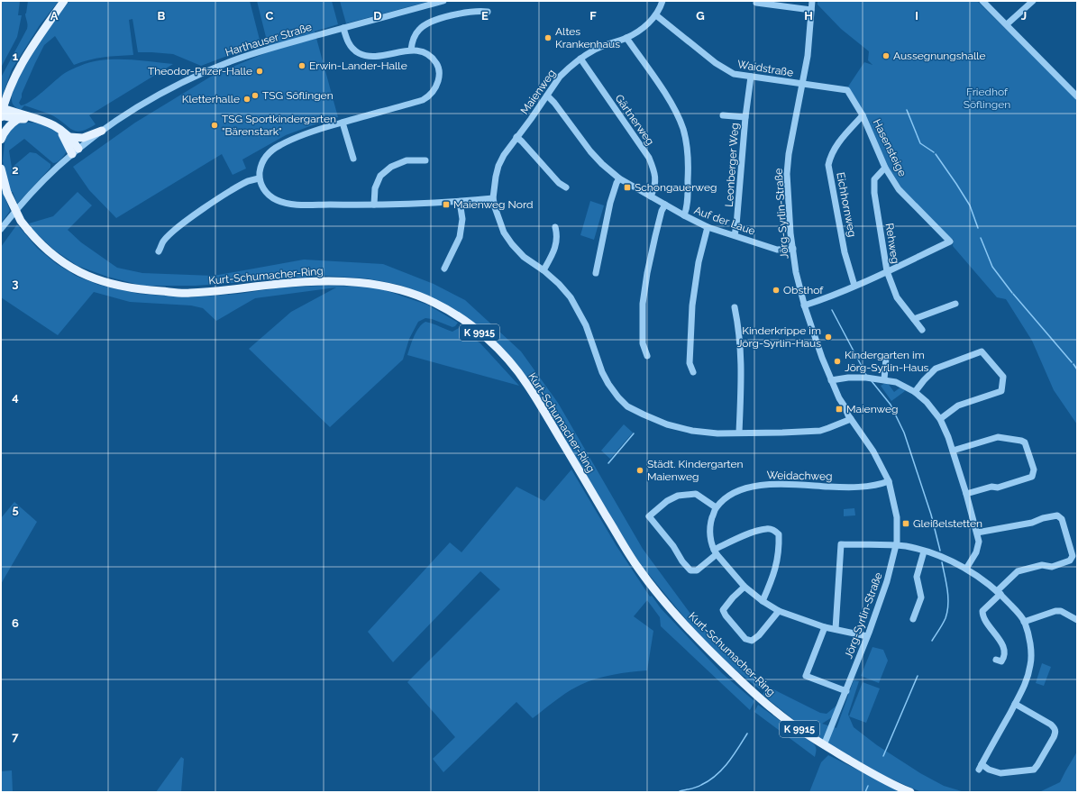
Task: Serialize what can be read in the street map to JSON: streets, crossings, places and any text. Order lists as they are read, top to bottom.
{
  "streets": {
    "main road": ["Kurt-Schumacher-Ring", "K 9915"],
    "street": [
      "Harthauser Straße",
      "Waidstraße",
      "Maienweg",
      "Gärtnerweg",
      "Hasensteige",
      "Leonberger Weg",
      "Eichhornweg",
      "Jörg-Syrlin-Straße",
      "Auf der Laue",
      "Rehweg",
      "Weidachweg"
    ]
  },
  "crossings": [
    ["Waidstraße", "Maienweg"],
    ["Waidstraße", "Hasensteige"],
    ["Waidstraße", "Leonberger Weg"],
    ["Waidstraße", "Jörg-Syrlin-Straße"],
    ["Maienweg", "Gärtnerweg"],
    ["Maienweg", "Jörg-Syrlin-Straße"],
    ["Maienweg", "Auf der Laue"],
    ["Gärtnerweg", "Auf der Laue"],
    ["Hasensteige", "Eichhornweg"],
    ["Hasensteige", "Rehweg"],
    ["Leonberger Weg", "Auf der Laue"],
    ["Jörg-Syrlin-Straße", "Auf der Laue"],
    ["Jörg-Syrlin-Straße", "Kurt-Schumacher-Ring"],
    ["Jörg-Syrlin-Straße", "Weidachweg"]
  ],
  "parks": ["Friedhof Söflingen"],
  "places": {
    "other": [
      "Altes Krankenhaus",
      "Aussegnungshalle",
      "Erwin-Lander-Halle",
      "Theodor-Pfizer-Halle",
      "TSG Söflingen",
      "Kletterhalle",
      "TSG Sportkindergarten \"Bärenstark\"",
      "Obsthof",
      "Kinderkrippe im Jörg-Syrlin-Haus",
      "Kindergarten im Jörg-Syrlin-Haus",
      "Städt. Kindergarten Maienweg"
    ],
    "transit": [
      "Schongauerweg",
      "Maienweg Nord",
      "Maienweg",
      "Gleißelstetten"
    ]
  },
  "grid": {
    "columns": [
      "A",
      "B",
      "C",
      "D",
      "E",
      "F",
      "G",
      "H",
      "I",
      "J"
    ],
    "rows": [
      "1",
      "2",
      "3",
      "4",
      "5",
      "6",
      "7"
    ]
  }
}
